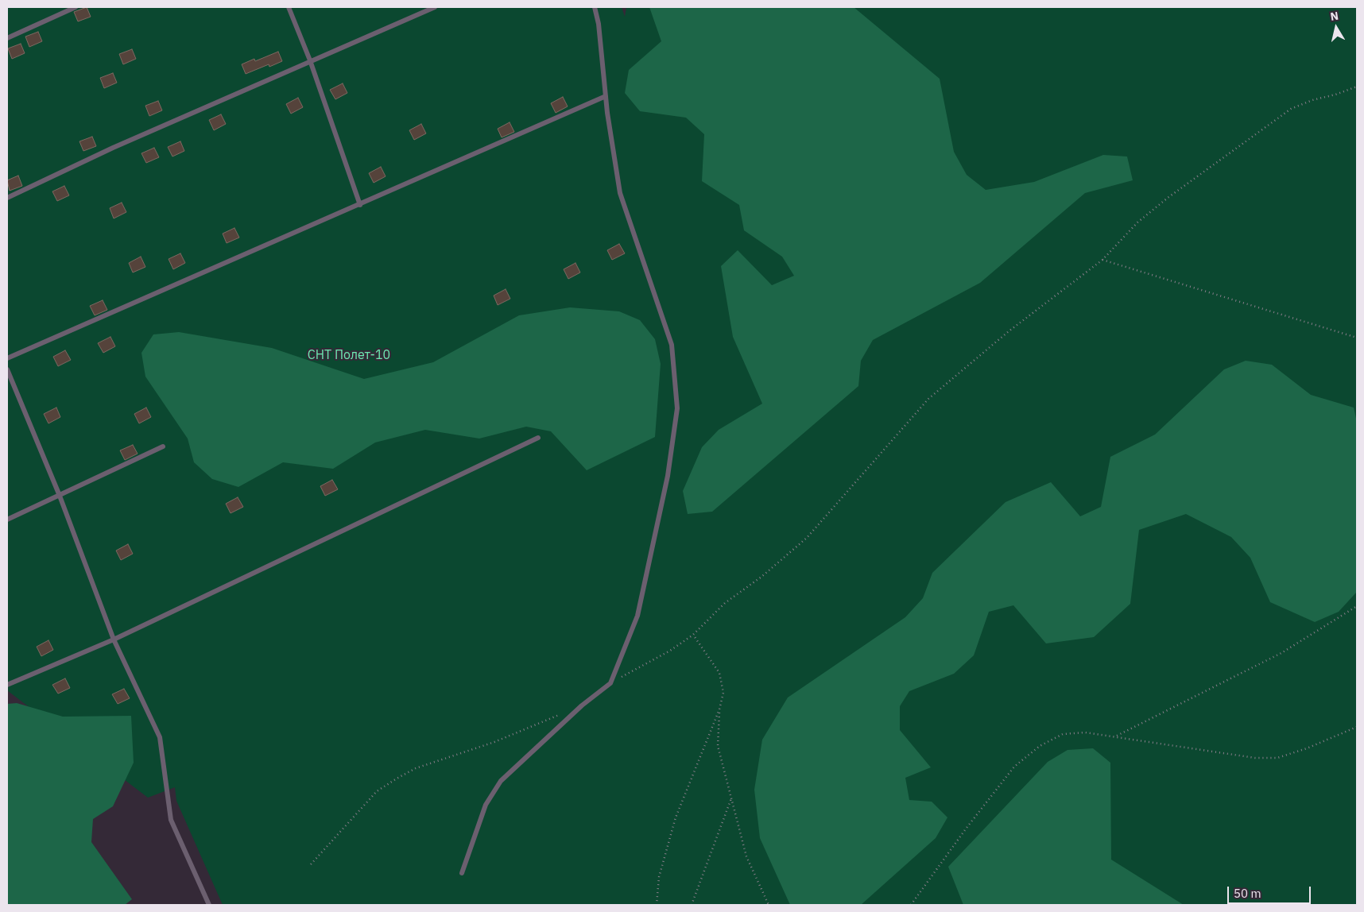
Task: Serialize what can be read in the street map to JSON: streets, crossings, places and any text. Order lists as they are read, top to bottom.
{
  "parks": ["СНТ Полет-10"],
  "scale_bar": "50 m",
  "north": "top"
}
